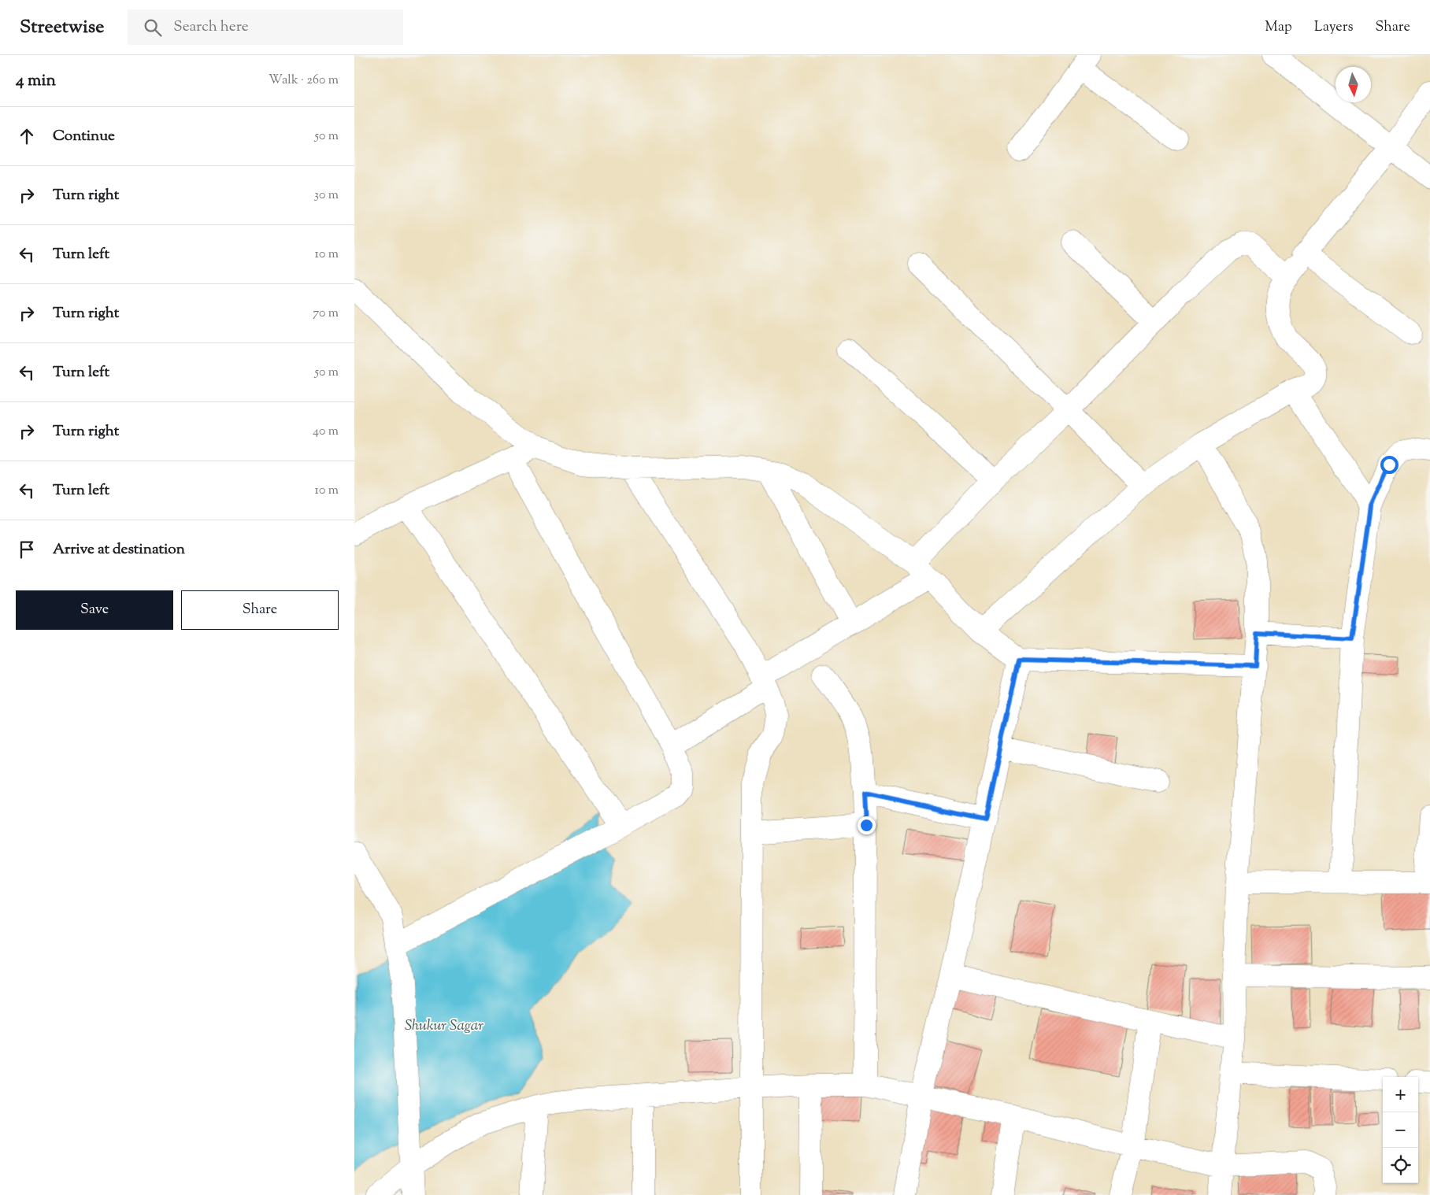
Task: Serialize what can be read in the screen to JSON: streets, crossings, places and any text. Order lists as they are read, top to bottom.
{
  "water": ["Shukur Sagar"],
  "north": "bottom",
  "page": {
    "header": "Streetwise",
    "search": "Search here",
    "nav": ["Map", "Layers", "Share"],
    "heading": ["4 min", "Walk · 260 m"],
    "list": [
      ["Continue", "50 m"],
      ["Turn right", "30 m"],
      ["Turn left", "10 m"],
      ["Turn right", "70 m"],
      ["Turn left", "50 m"],
      ["Turn right", "40 m"],
      ["Turn left", "10 m"],
      "Arrive at destination"
    ],
    "buttons": ["Save", "Share"],
    "map_buttons": ["+", "−"]
  }
}
